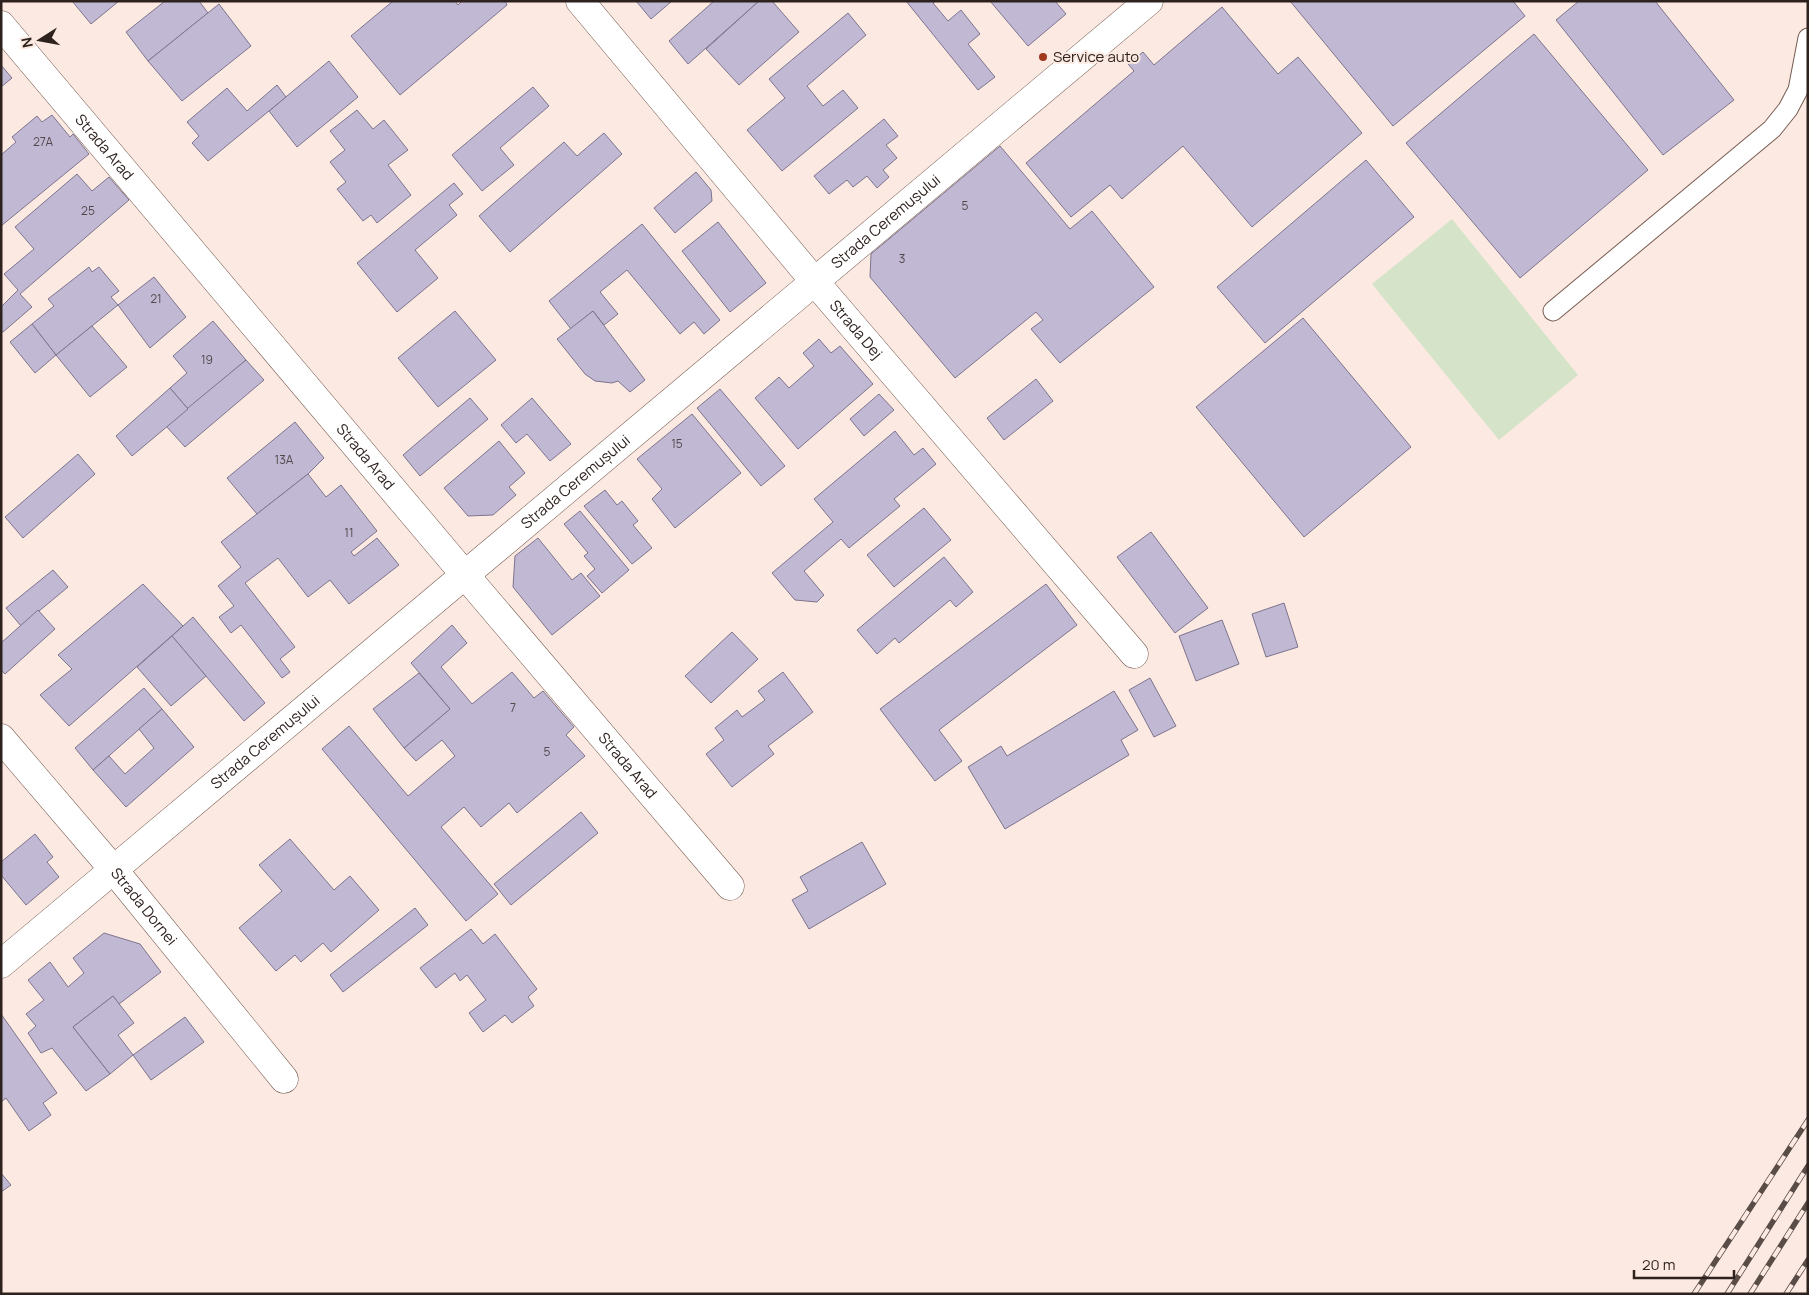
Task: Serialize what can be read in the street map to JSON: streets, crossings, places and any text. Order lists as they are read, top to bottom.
{
  "streets": {
    "street": [
      "Strada Arad",
      "Strada Ceremușului",
      "Strada Dej",
      "Strada Dornei"
    ]
  },
  "crossings": [
    ["Strada Arad", "Strada Ceremușului"],
    ["Strada Ceremușului", "Strada Dej"],
    ["Strada Ceremușului", "Strada Dornei"]
  ],
  "places": ["Service auto"],
  "house_numbers": [
    "27A",
    "5",
    "25",
    "3",
    "21",
    "19",
    "15",
    "13A",
    "11",
    "7",
    "5"
  ],
  "scale_bar": "20 m",
  "north": "left"
}
